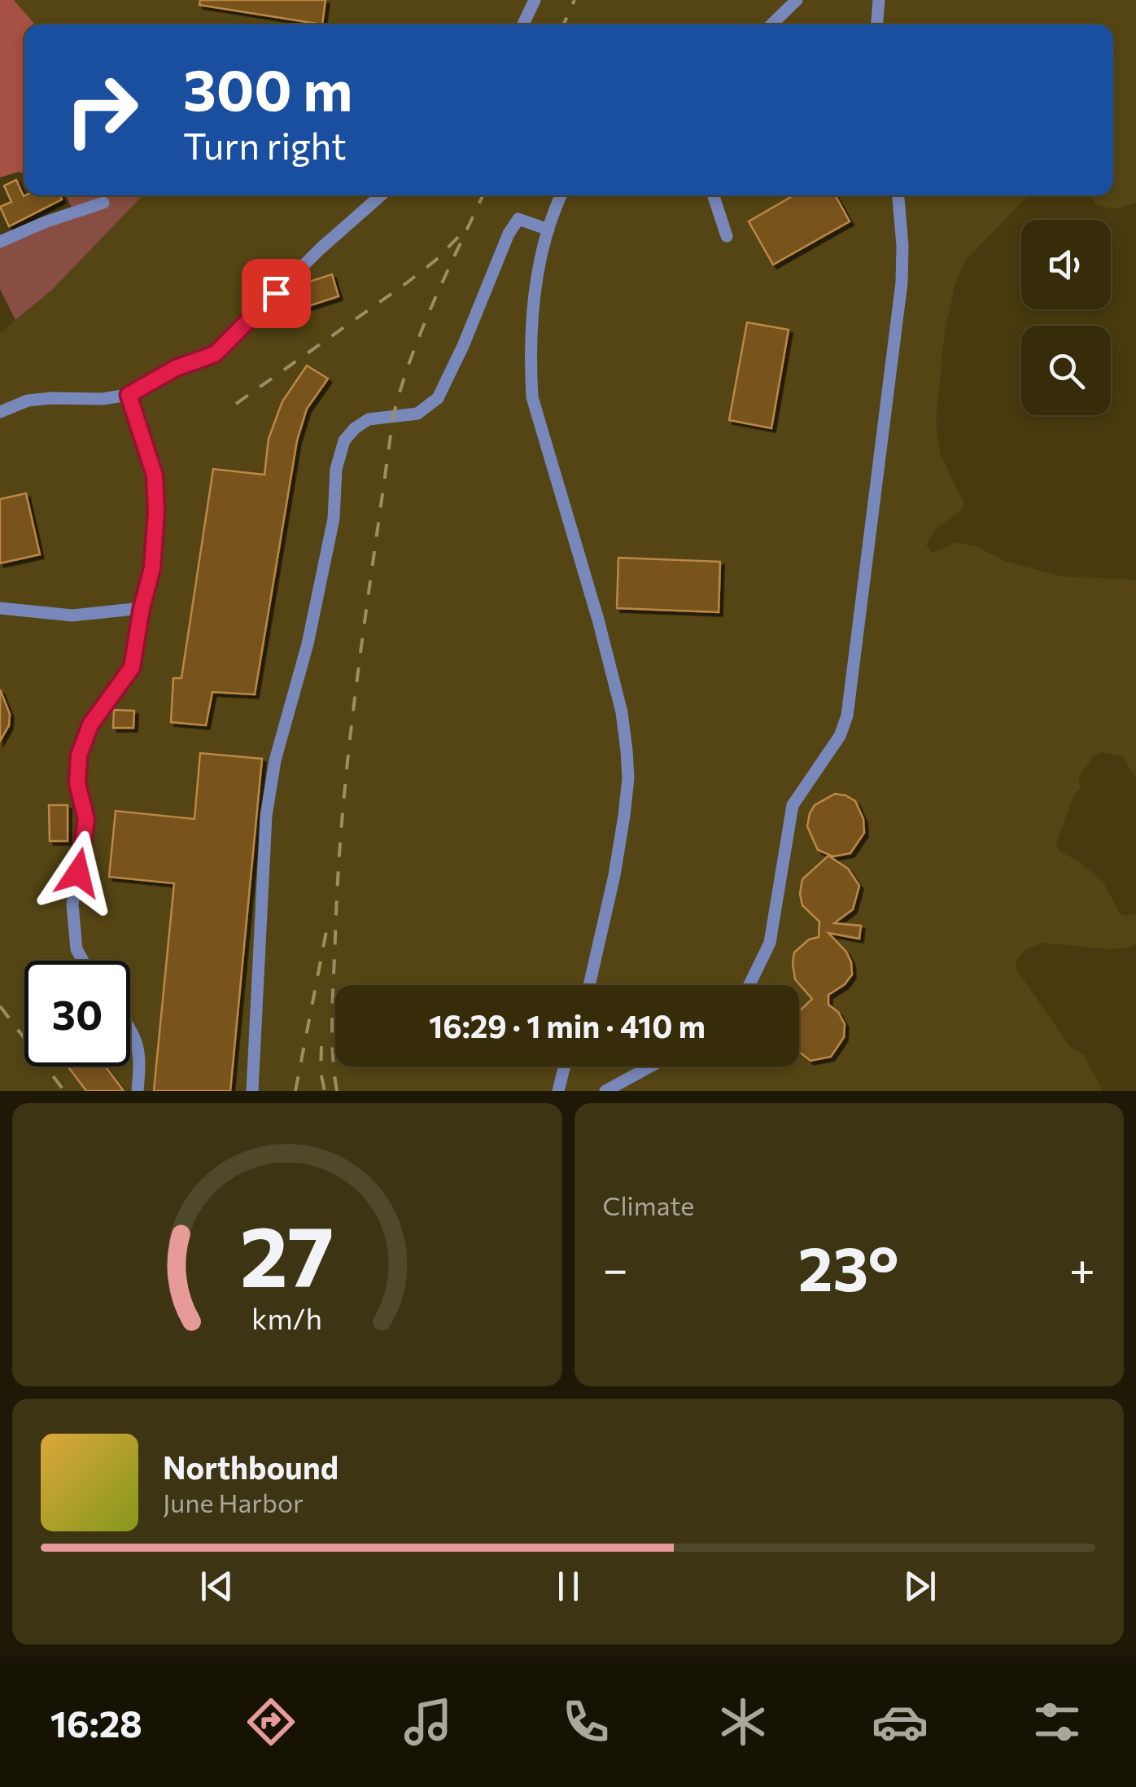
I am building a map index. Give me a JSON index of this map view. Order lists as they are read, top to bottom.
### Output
{
  "page": {
    "turn": ["300 m", "Turn right"],
    "limit": "30",
    "trip": "16:29 · 1 min · 410 m",
    "tile": "Climate",
    "heat": ["−", "23°", "+"],
    "song": ["Northbound", "June Harbor"],
    "tabs": "16:28",
    "gauge": ["27", "km/h"]
  }
}
